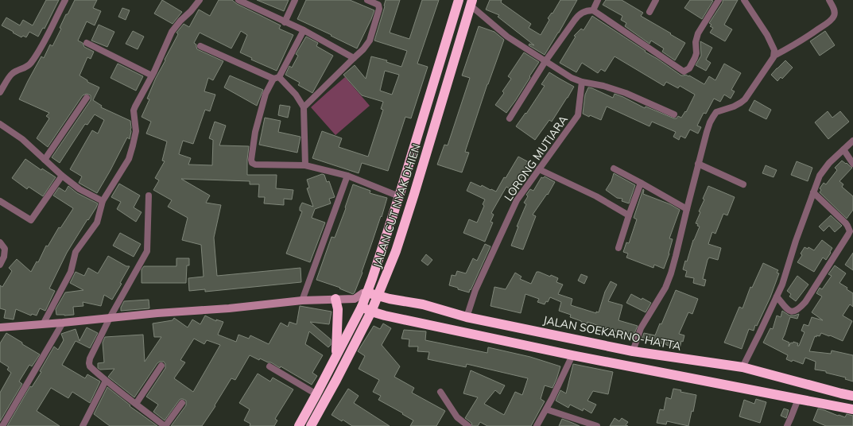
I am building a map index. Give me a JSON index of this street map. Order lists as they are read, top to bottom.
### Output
{
  "streets": {
    "highway": ["JALAN CUT NYAK DHIEN", "JALAN SOEKARNO-HATTA"],
    "street": ["LORONG MUTIARA"]
  },
  "crossings": [
    ["LORONG MUTIARA", "JALAN SOEKARNO-HATTA"],
    ["JALAN CUT NYAK DHIEN", "JALAN SOEKARNO-HATTA"]
  ]
}
